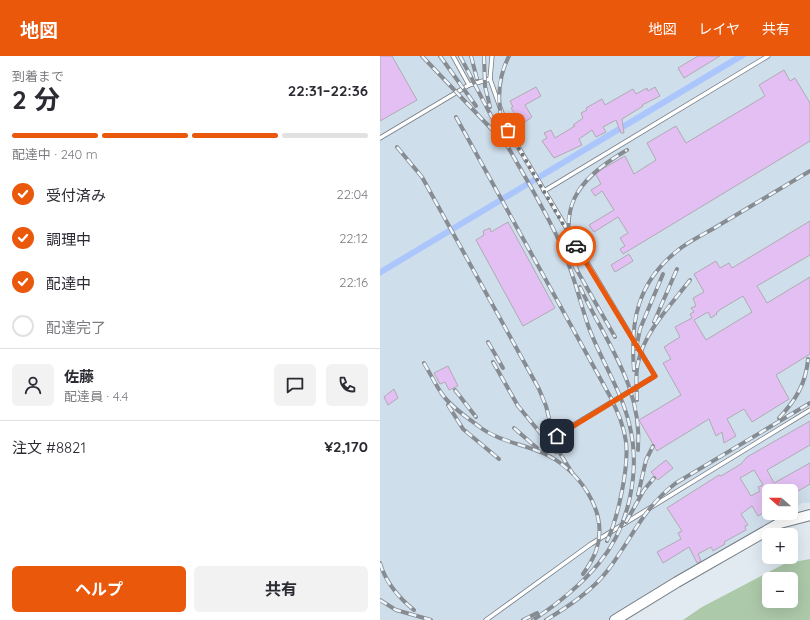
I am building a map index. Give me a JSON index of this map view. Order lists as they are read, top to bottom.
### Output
{
  "north": "left",
  "page": {
    "header": "地図",
    "nav": ["地図", "レイヤ", "共有"],
    "heading": ["2 分", "到着まで", "22:31–22:36"],
    "panel": [
      "佐藤",
      "配達員 · 4.4",
      "注文 #8821",
      "¥2,170"
    ],
    "bar": "配達中 · 240 m",
    "list": [
      ["受付済み", "22:04"],
      ["調理中", "22:12"],
      ["配達中", "22:16"],
      "配達完了"
    ],
    "map_buttons": ["+", "−"],
    "buttons": ["ヘルプ", "共有"]
  }
}
